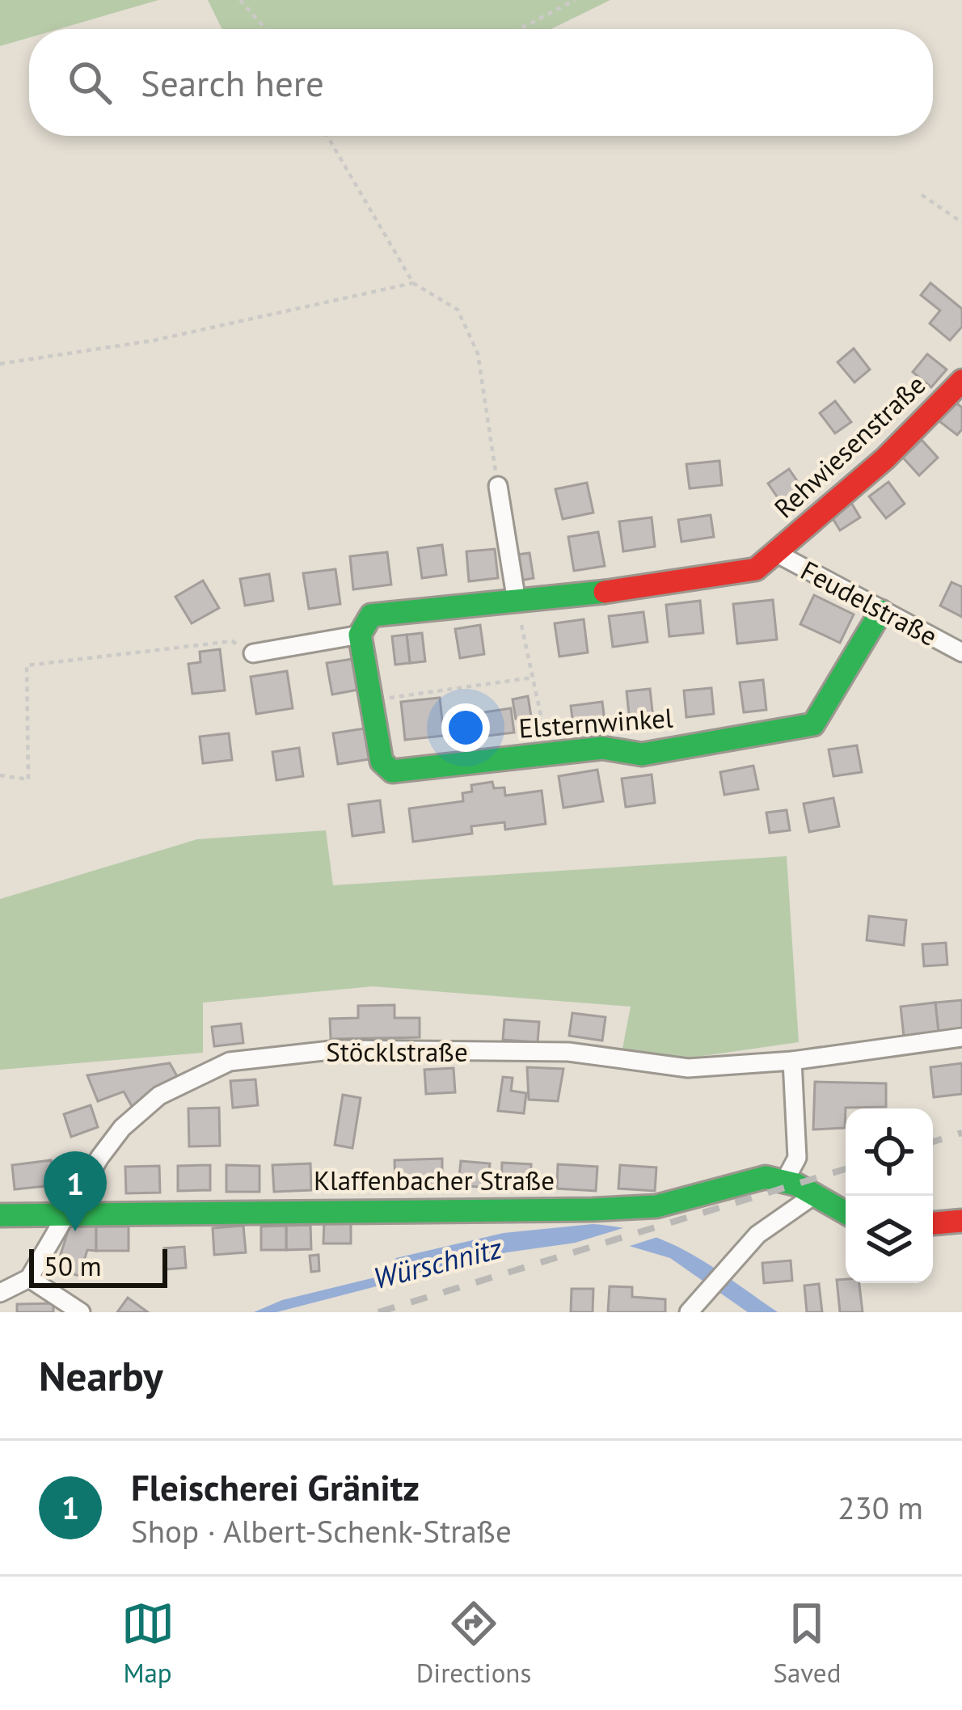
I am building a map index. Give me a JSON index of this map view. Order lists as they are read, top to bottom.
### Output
{
  "streets": {
    "street": [
      "Rehwiesenstraße",
      "Feudelstraße",
      "Elsternwinkel",
      "Stöcklstraße",
      "Klaffenbacher Straße"
    ]
  },
  "crossings": [
    ["Rehwiesenstraße", "Feudelstraße"],
    ["Feudelstraße", "Elsternwinkel"],
    ["Stöcklstraße", "Klaffenbacher Straße"]
  ],
  "water": ["Würschnitz"],
  "scale_bar": "50 m",
  "page": {
    "search": "Search here",
    "pins": "1",
    "scale": "50 m",
    "heading": "Nearby",
    "list": [
      {
        "mark": "1",
        "name": "Fleischerei Gränitz",
        "note": "Shop · Albert-Schenk-Straße",
        "value": "230 m"
      }
    ],
    "nav": ["Map", "Directions", "Saved"]
  }
}
